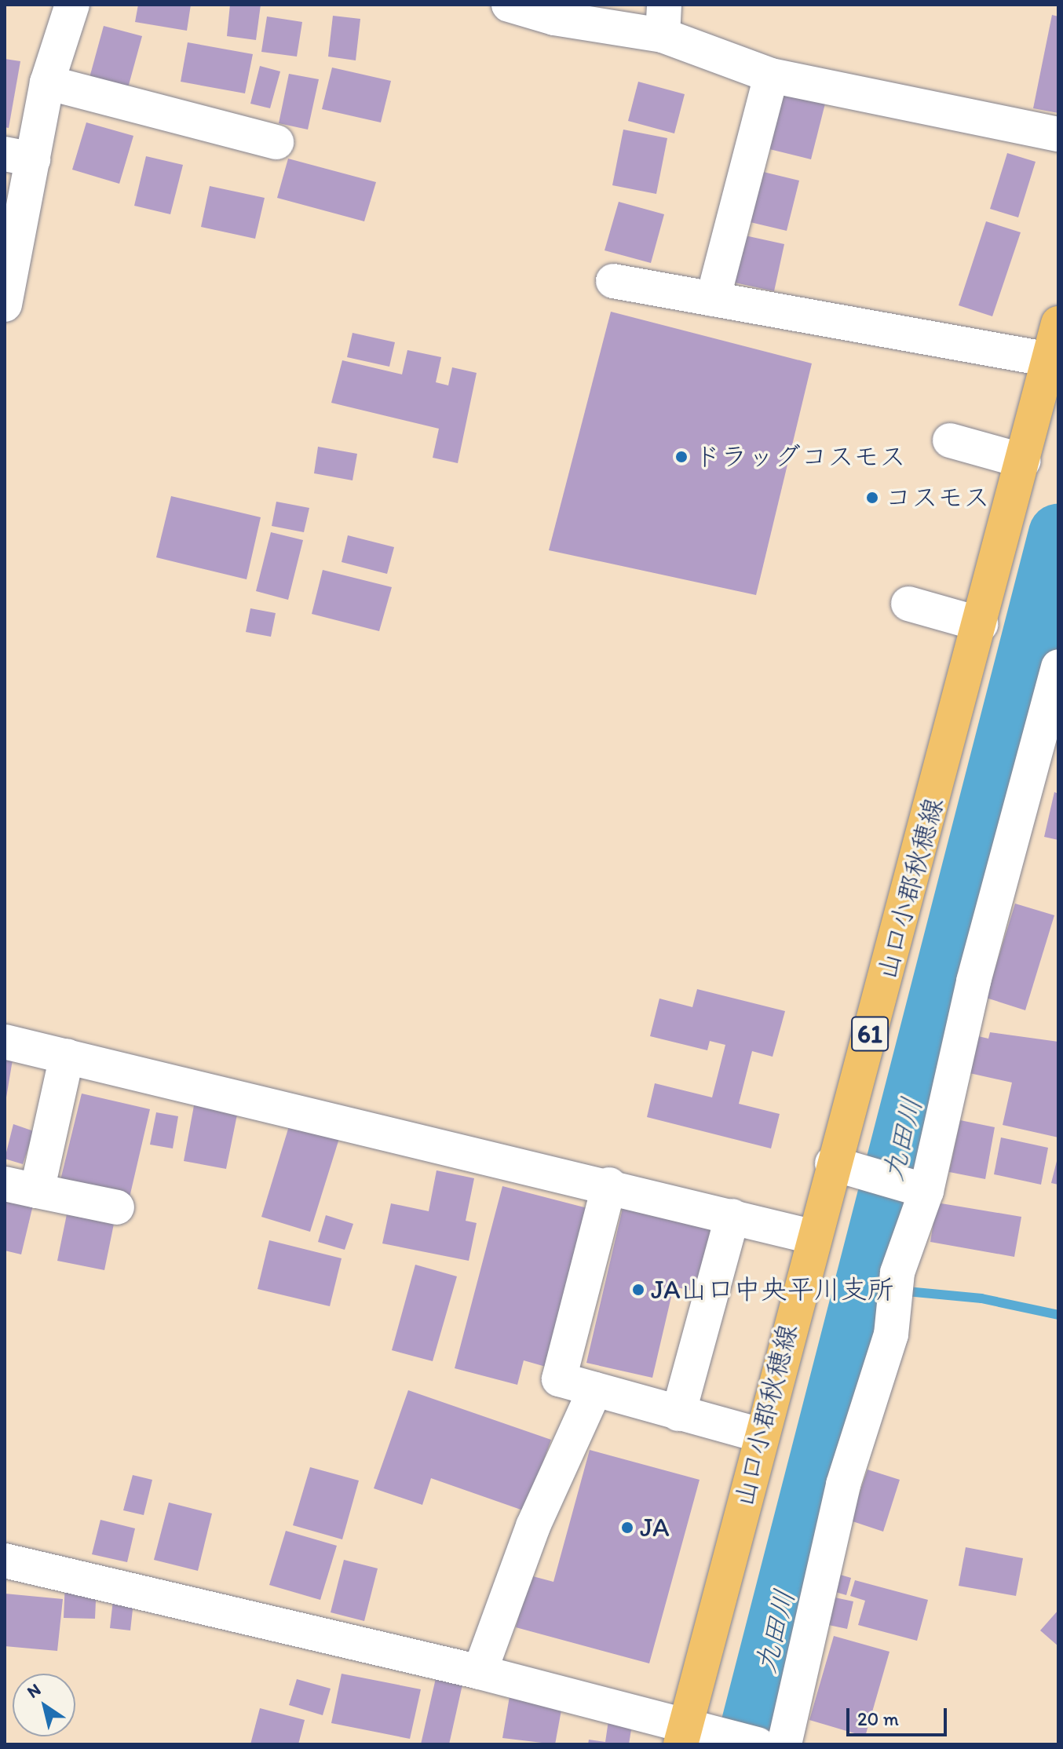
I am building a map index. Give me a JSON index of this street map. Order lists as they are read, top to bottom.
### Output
{
  "streets": {
    "main road": ["山口小郡秋穂線", "61"]
  },
  "water": ["九田川"],
  "places": [
    "ドラッグコスモス",
    "コスモス",
    "JA山口中央平川支所",
    "JA"
  ],
  "scale_bar": "20 m",
  "north": "top left"
}
